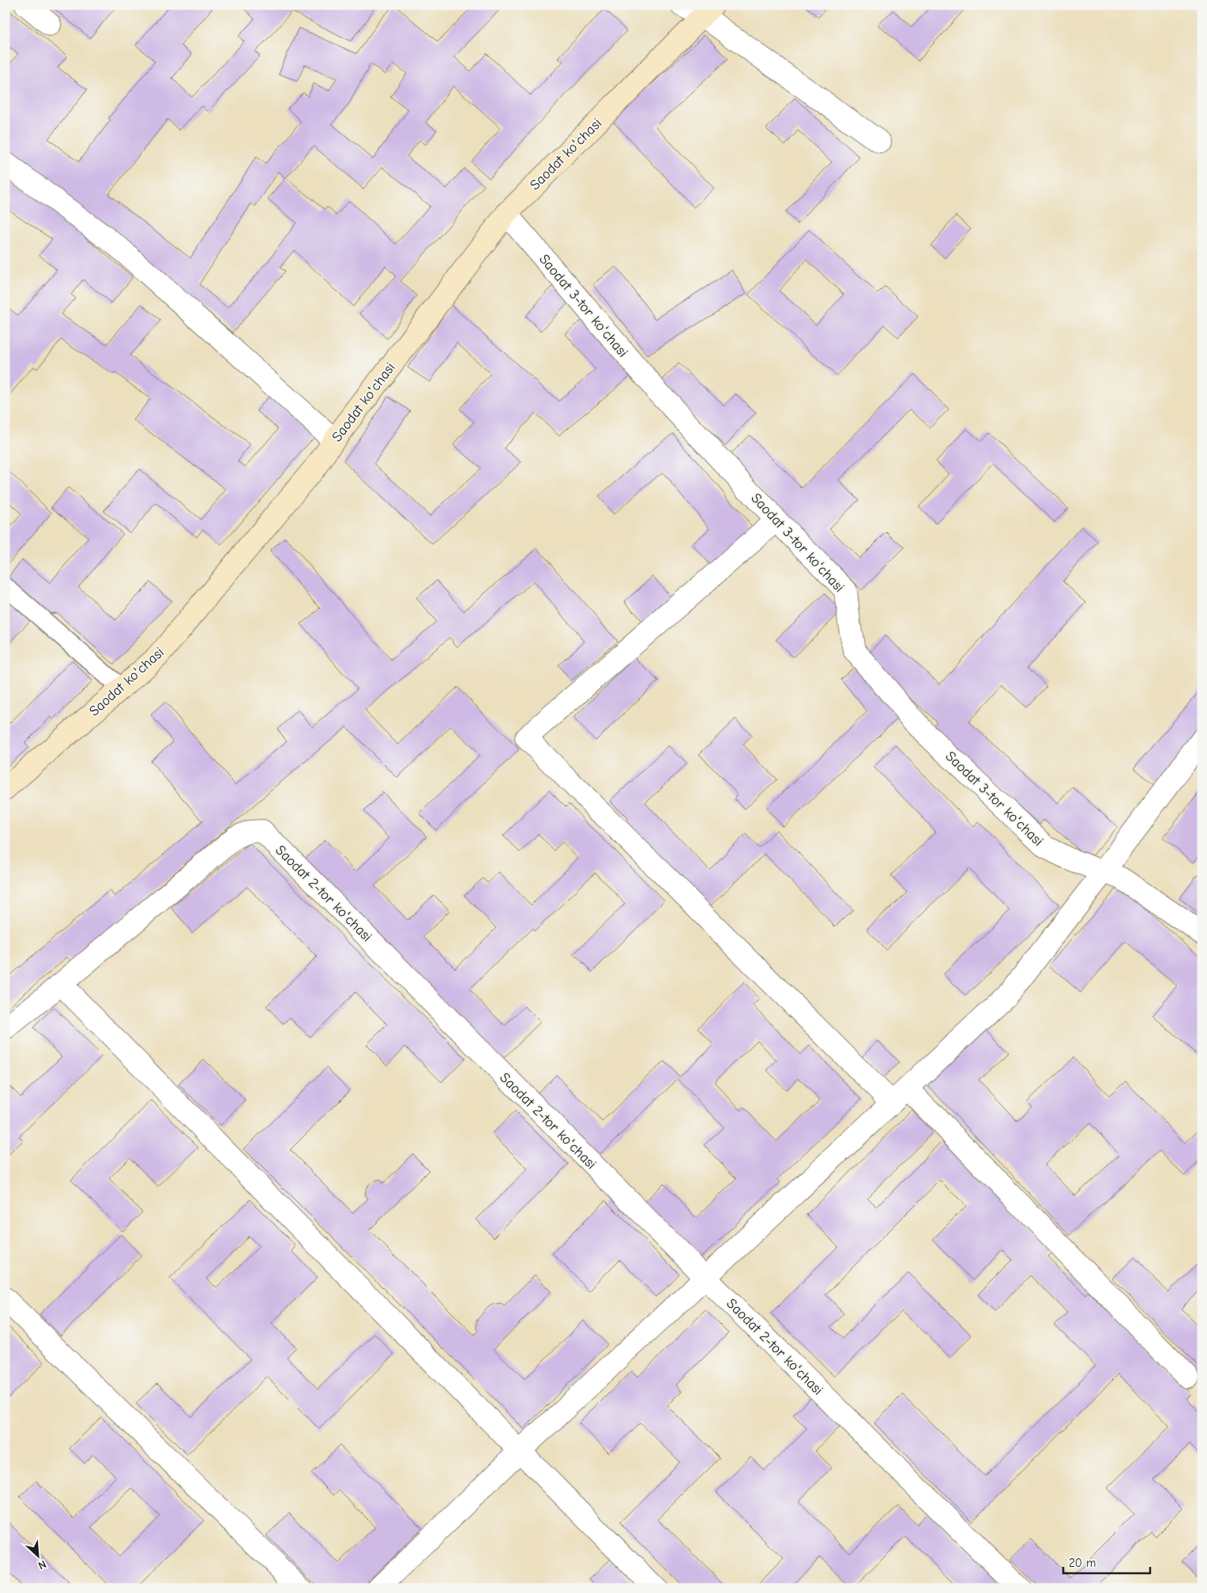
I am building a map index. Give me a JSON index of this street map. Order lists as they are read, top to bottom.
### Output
{
  "streets": {
    "street": ["Saodat koʻchasi", "Saodat 3-tor koʻchasi", "Saodat 2-tor koʻchasi"]
  },
  "crossings": [
    ["Saodat koʻchasi", "Saodat 3-tor koʻchasi"]
  ],
  "scale_bar": "20 m",
  "north": "bottom right"
}
